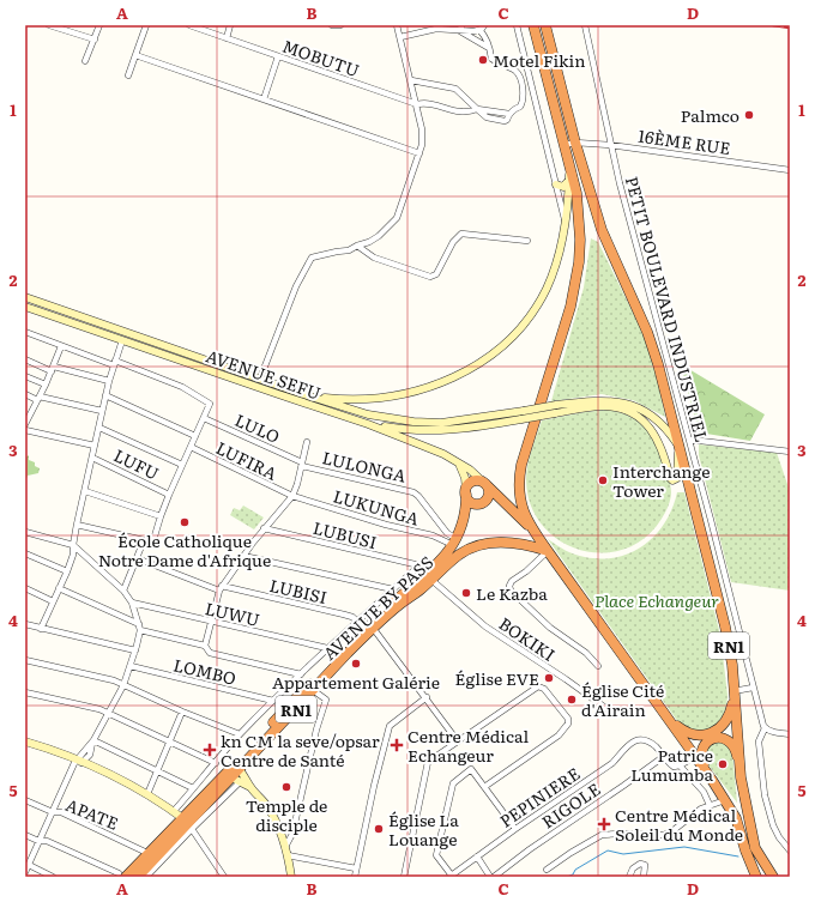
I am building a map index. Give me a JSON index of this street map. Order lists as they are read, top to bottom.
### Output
{
  "streets": {
    "highway": ["AVENUE BY PASS", "RN1"],
    "main road": ["AVENUE SEFU"],
    "street": [
      "MOBUTU",
      "16ÈME RUE",
      "PETIT BOULEVARD INDUSTRIEL",
      "LULO",
      "LUFIRA",
      "LUFU",
      "LULONGA",
      "LUKUNGA",
      "LUBUSI",
      "LUBISI",
      "LUWU",
      "BOKIKI",
      "LOMBO",
      "PEPINIERE",
      "RIGOLE",
      "APATE"
    ]
  },
  "crossings": [
    ["16ÈME RUE", "PETIT BOULEVARD INDUSTRIEL"],
    ["AVENUE SEFU", "RN1"],
    ["LULO", "LULONGA"],
    ["LUFIRA", "LUKUNGA"],
    ["LULONGA", "LUKUNGA"],
    ["LULONGA", "AVENUE BY PASS"],
    ["LULONGA", "RN1"],
    ["LUKUNGA", "AVENUE BY PASS"],
    ["LUKUNGA", "RN1"],
    ["LUBUSI", "AVENUE BY PASS"],
    ["LUBUSI", "BOKIKI"],
    ["LUBISI", "AVENUE BY PASS"],
    ["AVENUE BY PASS", "BOKIKI"],
    ["AVENUE BY PASS", "RN1"],
    ["AVENUE BY PASS", "APATE"],
    ["PEPINIERE", "RIGOLE"]
  ],
  "parks": ["Place Echangeur"],
  "places": {
    "other": [
      "Motel Fikin",
      "Palmco",
      "Interchange Tower",
      "École Catholique Notre Dame d'Afrique",
      "Le Kazba",
      "Appartement Galérie",
      "Église EVE",
      "Église Cité d'Airain",
      "Patrice Lumumba",
      "Temple de disciple",
      "Église La Louange"
    ],
    "health": ["Centre Médical Echangeur", "kn CM la seve/opsar Centre de Santé", "Centre Médical Soleil du Monde"]
  },
  "grid": {
    "columns": [
      "A",
      "B",
      "C",
      "D"
    ],
    "rows": [
      "1",
      "2",
      "3",
      "4",
      "5"
    ]
  }
}
